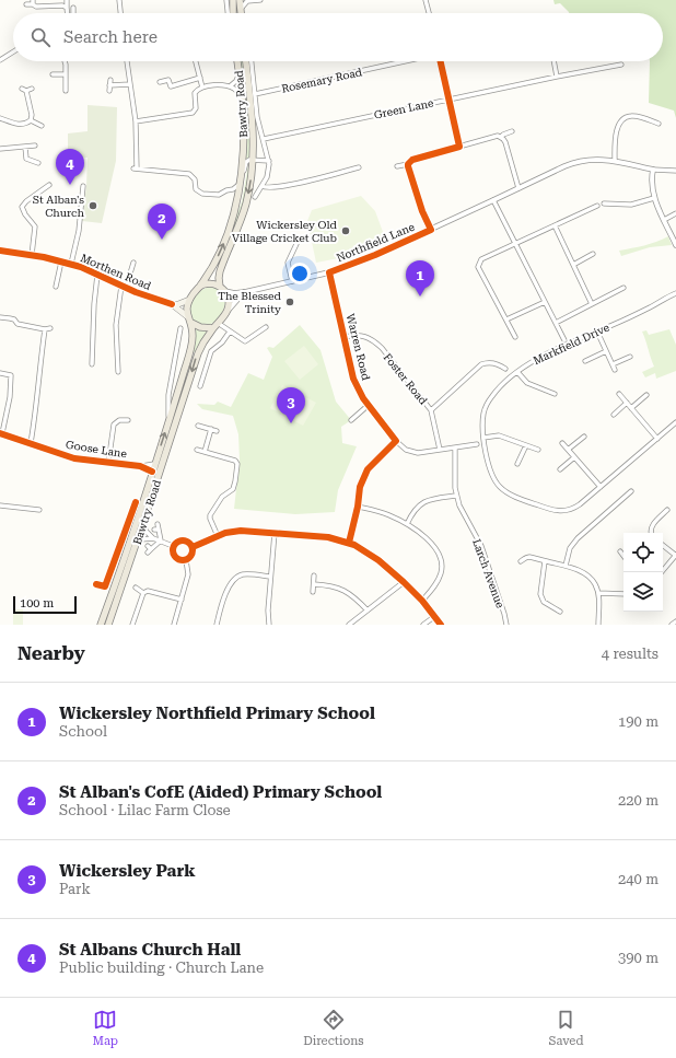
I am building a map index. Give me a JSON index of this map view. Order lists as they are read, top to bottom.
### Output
{
  "streets": {
    "main road": ["Bawtry Road", "Morthen Road"],
    "street": [
      "Rosemary Road",
      "Green Lane",
      "Northfield Lane",
      "Markfield Drive",
      "Warren Road",
      "Foster Road",
      "Goose Lane",
      "Larch Avenue"
    ]
  },
  "crossings": [
    ["Rosemary Road", "Bawtry Road"],
    ["Bawtry Road", "Green Lane"],
    ["Bawtry Road", "Northfield Lane"],
    ["Bawtry Road", "Morthen Road"],
    ["Bawtry Road", "Goose Lane"],
    ["Northfield Lane", "Morthen Road"],
    ["Northfield Lane", "Warren Road"],
    ["Warren Road", "Foster Road"],
    ["Warren Road", "Larch Avenue"]
  ],
  "places": ["St Alban's Church", "Wickersley Old Village Cricket Club", "The Blessed Trinity"],
  "scale_bar": "100 m",
  "page": {
    "search": "Search here",
    "pins": [
      "4",
      "2",
      "1",
      "3"
    ],
    "scale": "100 m",
    "heading": ["Nearby", "4 results"],
    "list": [
      {
        "mark": "1",
        "name": "Wickersley Northfield Primary School",
        "note": "School",
        "value": "190 m"
      },
      {
        "mark": "2",
        "name": "St Alban's CofE (Aided) Primary School",
        "note": "School · Lilac Farm Close",
        "value": "220 m"
      },
      {
        "mark": "3",
        "name": "Wickersley Park",
        "note": "Park",
        "value": "240 m"
      },
      {
        "mark": "4",
        "name": "St Albans Church Hall",
        "note": "Public building · Church Lane",
        "value": "390 m"
      }
    ],
    "nav": ["Map", "Directions", "Saved"]
  }
}
